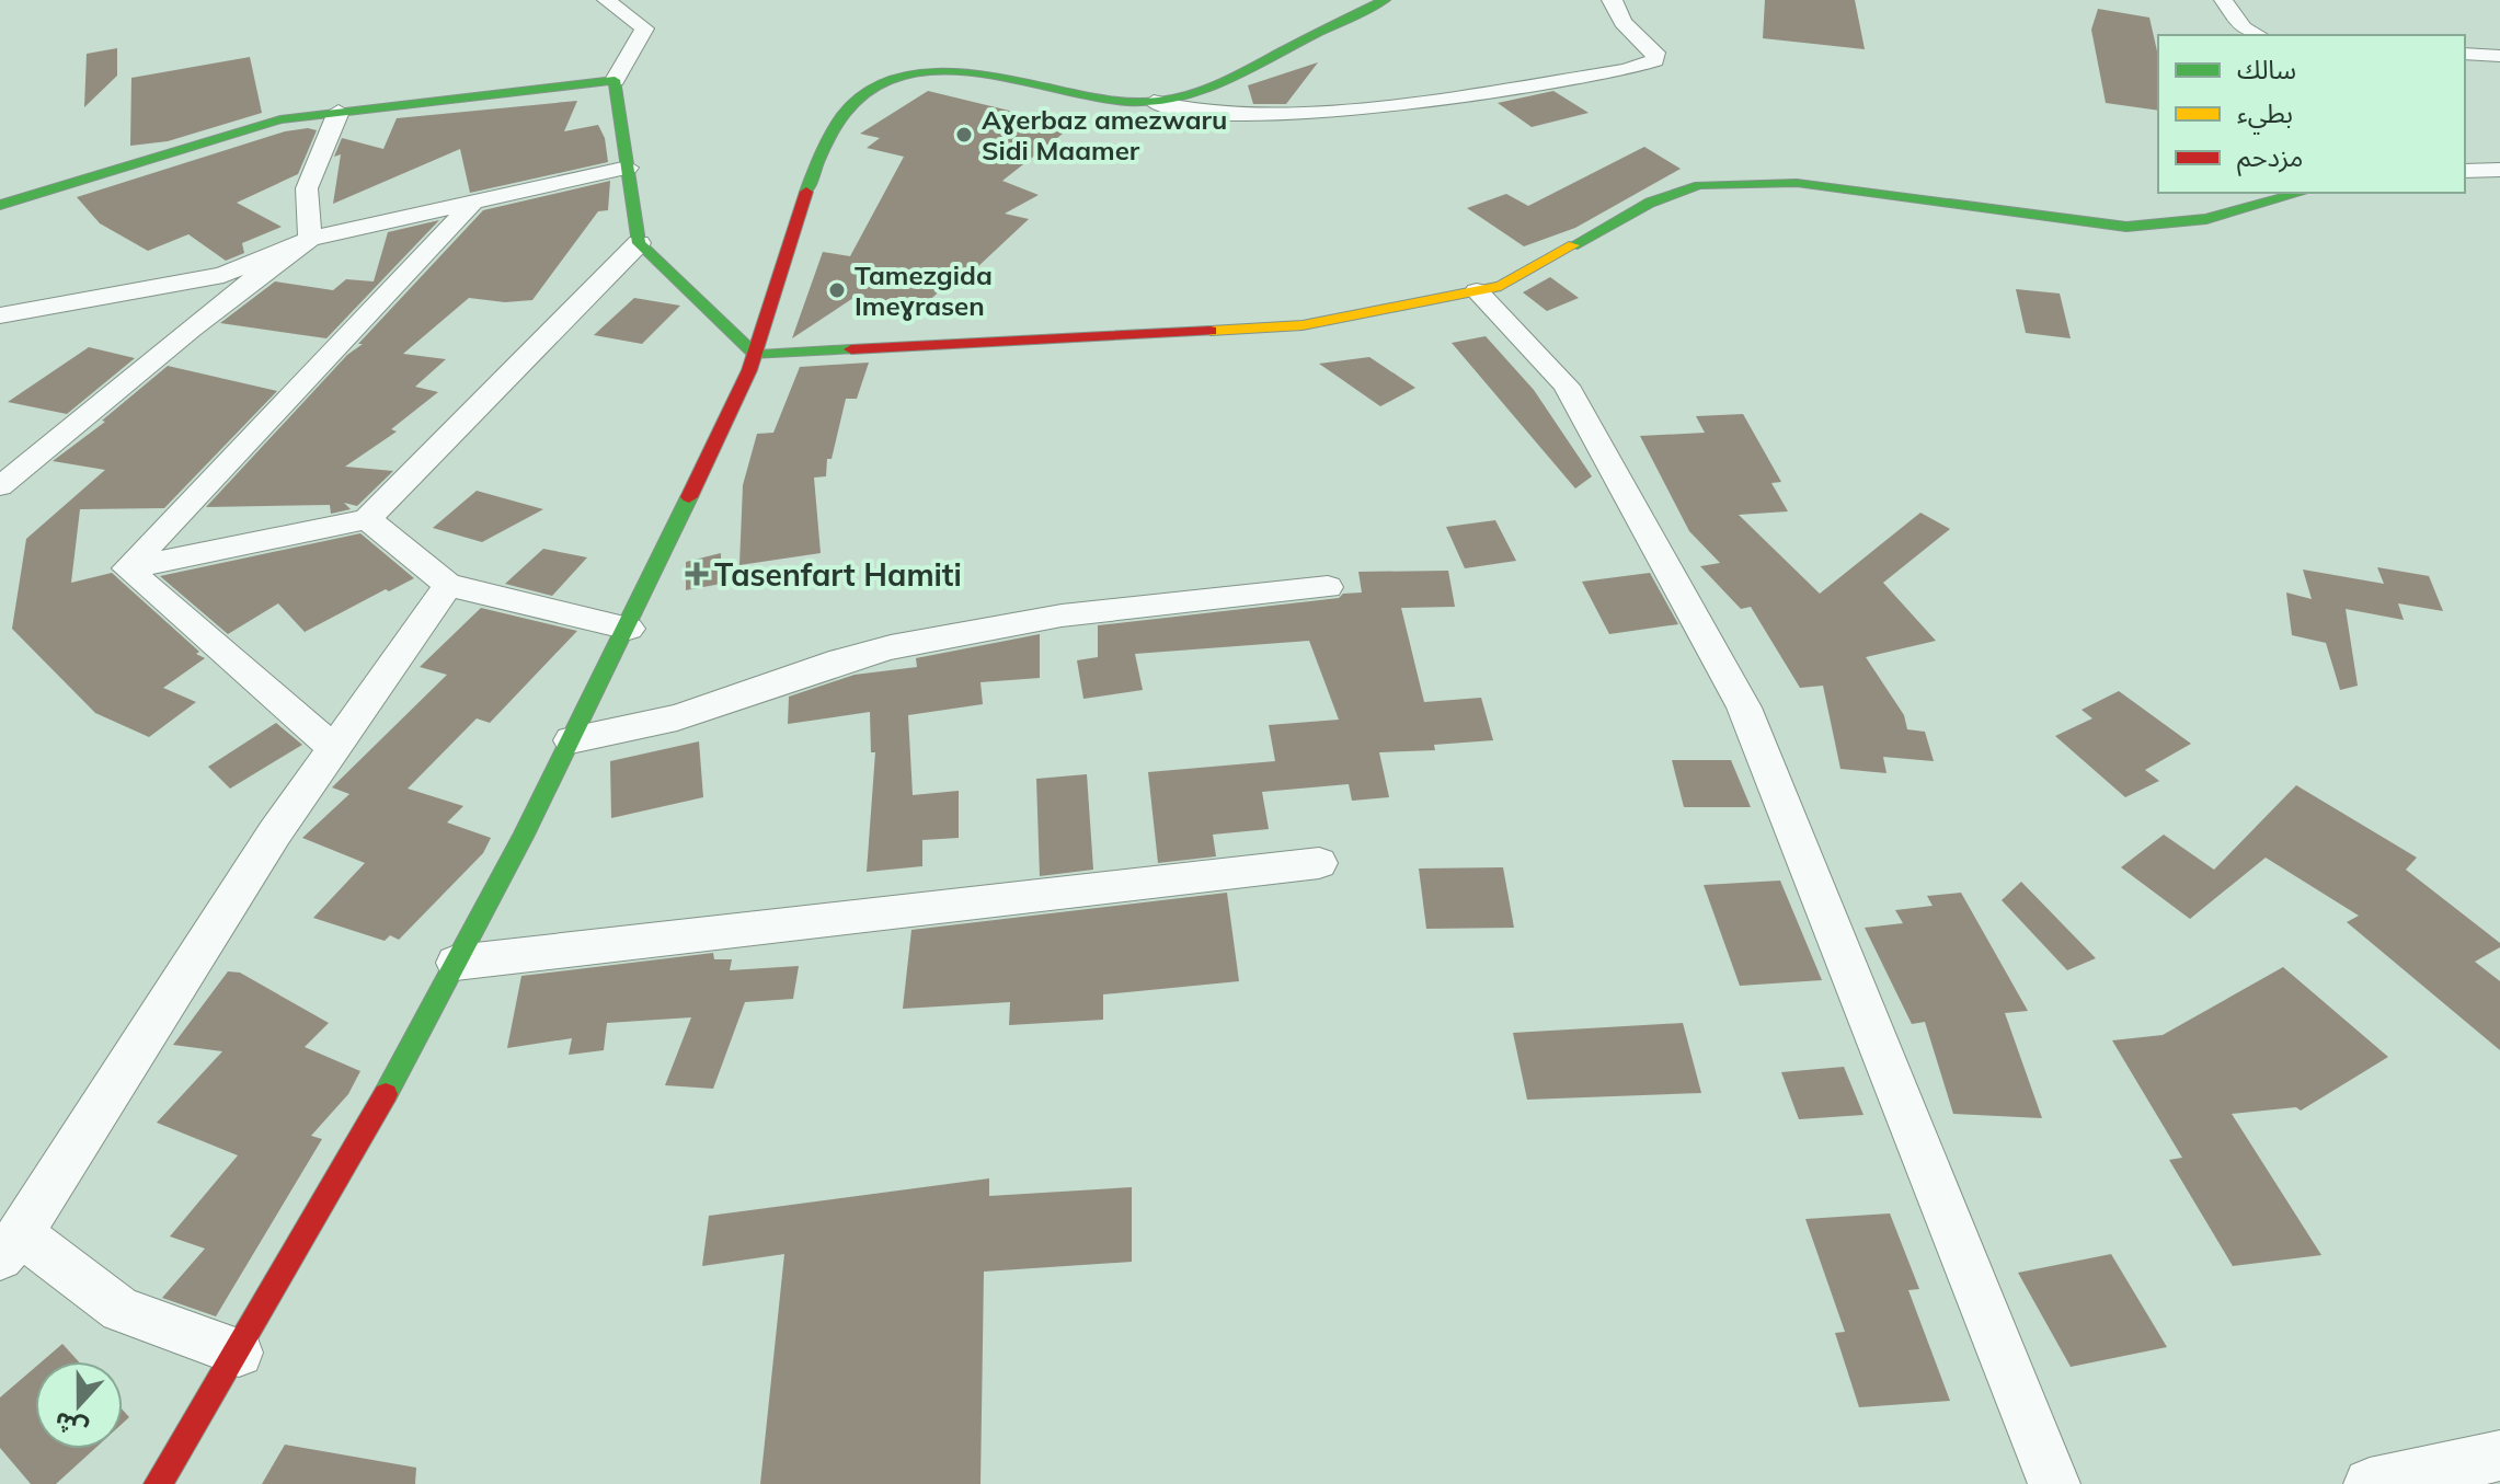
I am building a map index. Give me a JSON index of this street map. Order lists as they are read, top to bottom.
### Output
{
  "places": {
    "other": ["Aɣerbaz amezwaru Sidi Maamer", "Tamezgida Imeɣrasen"],
    "health": ["Tasenfart Hamiti"]
  },
  "legend": ["سالك", "بطيء", "مزدحم"],
  "north": "bottom"
}
